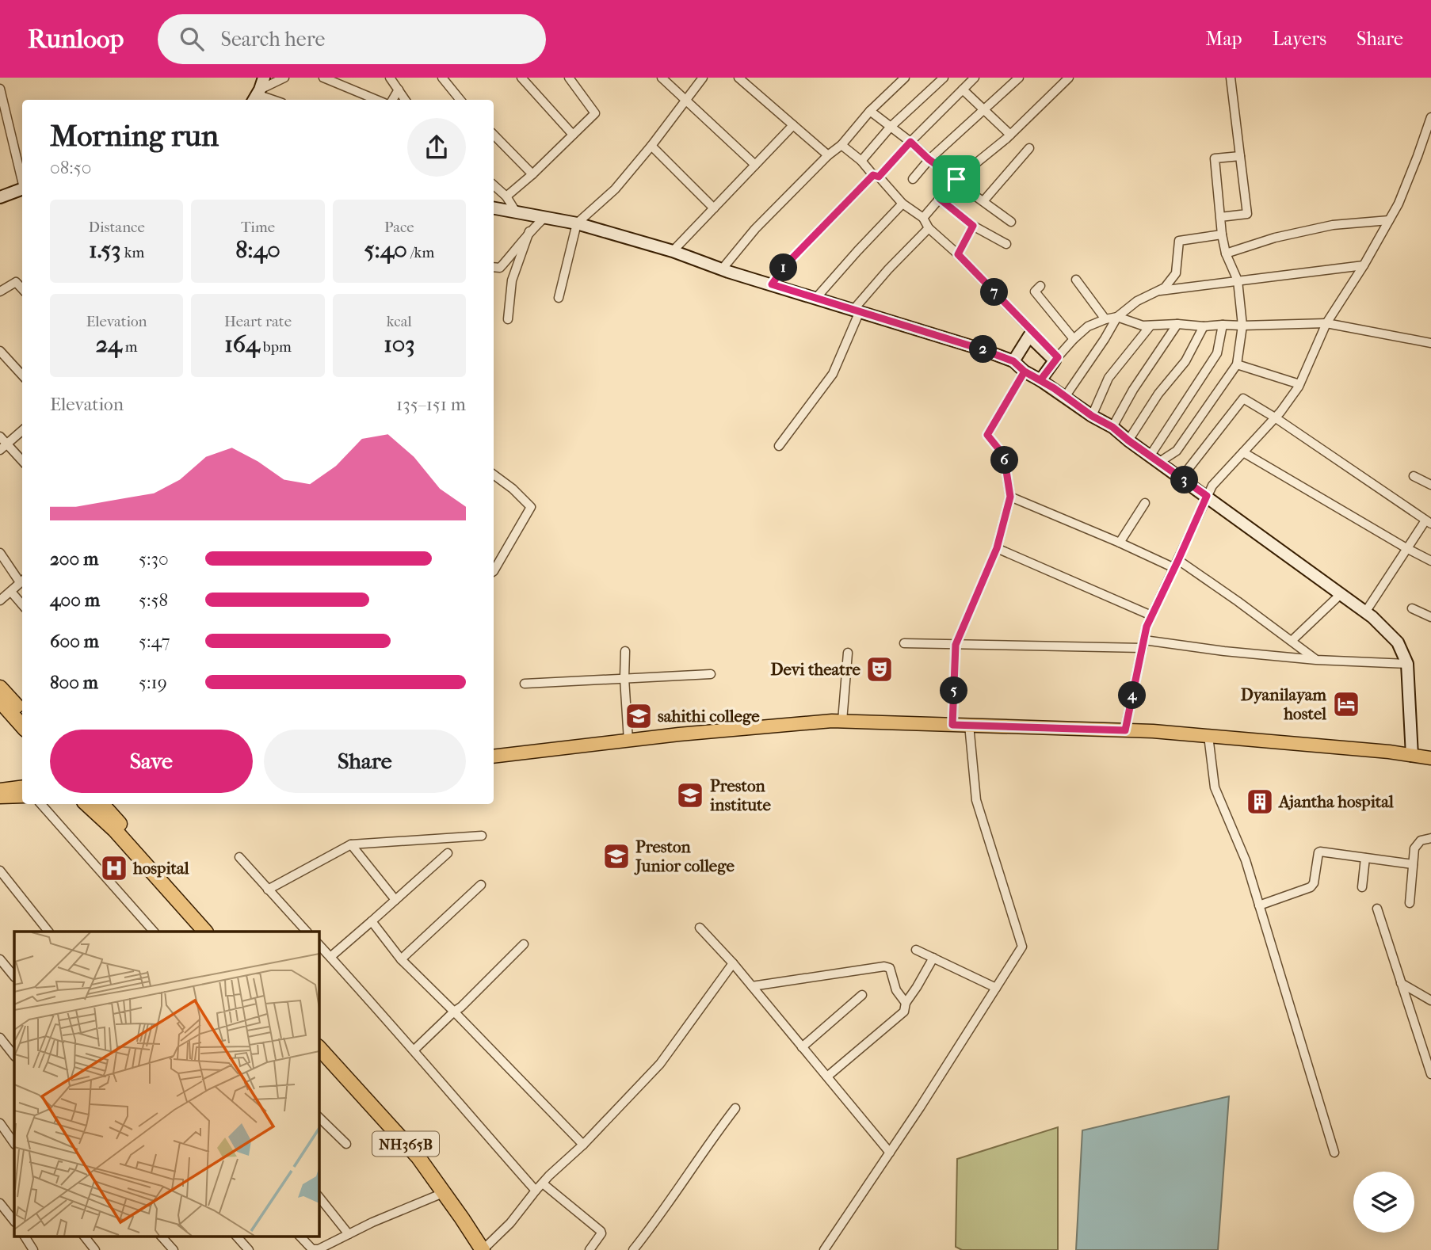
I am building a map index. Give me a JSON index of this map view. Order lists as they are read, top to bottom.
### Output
{
  "streets": {
    "highway": ["NH365B"]
  },
  "places": {
    "theatre": ["Devi theatre"],
    "hotel": ["Dyanilayam hostel"],
    "school or university": ["sahithi college", "Preston institute", "Preston Junior college"],
    "building": ["Ajantha hospital"],
    "hospital": ["hospital"]
  },
  "page": {
    "header": "Runloop",
    "search": "Search here",
    "nav": ["Map", "Layers", "Share"],
    "heading": ["Morning run", "08:50"],
    "stats": [
      ["Distance", "1.53 km"],
      ["Time", "8:40"],
      ["Pace", "5:40 /km"],
      ["Elevation", "24 m"],
      ["Heart rate", "164 bpm"],
      ["kcal", "103"]
    ],
    "pins": [
      "1",
      "7",
      "2",
      "6",
      "3",
      "5",
      "4"
    ],
    "chart": ["Elevation", "135–151 m"],
    "list": [
      {
        "name": "200 m",
        "note": "5:30"
      },
      {
        "name": "400 m",
        "note": "5:58"
      },
      {
        "name": "600 m",
        "note": "5:47"
      },
      {
        "name": "800 m",
        "note": "5:19"
      }
    ],
    "buttons": ["Save", "Share"]
  }
}
